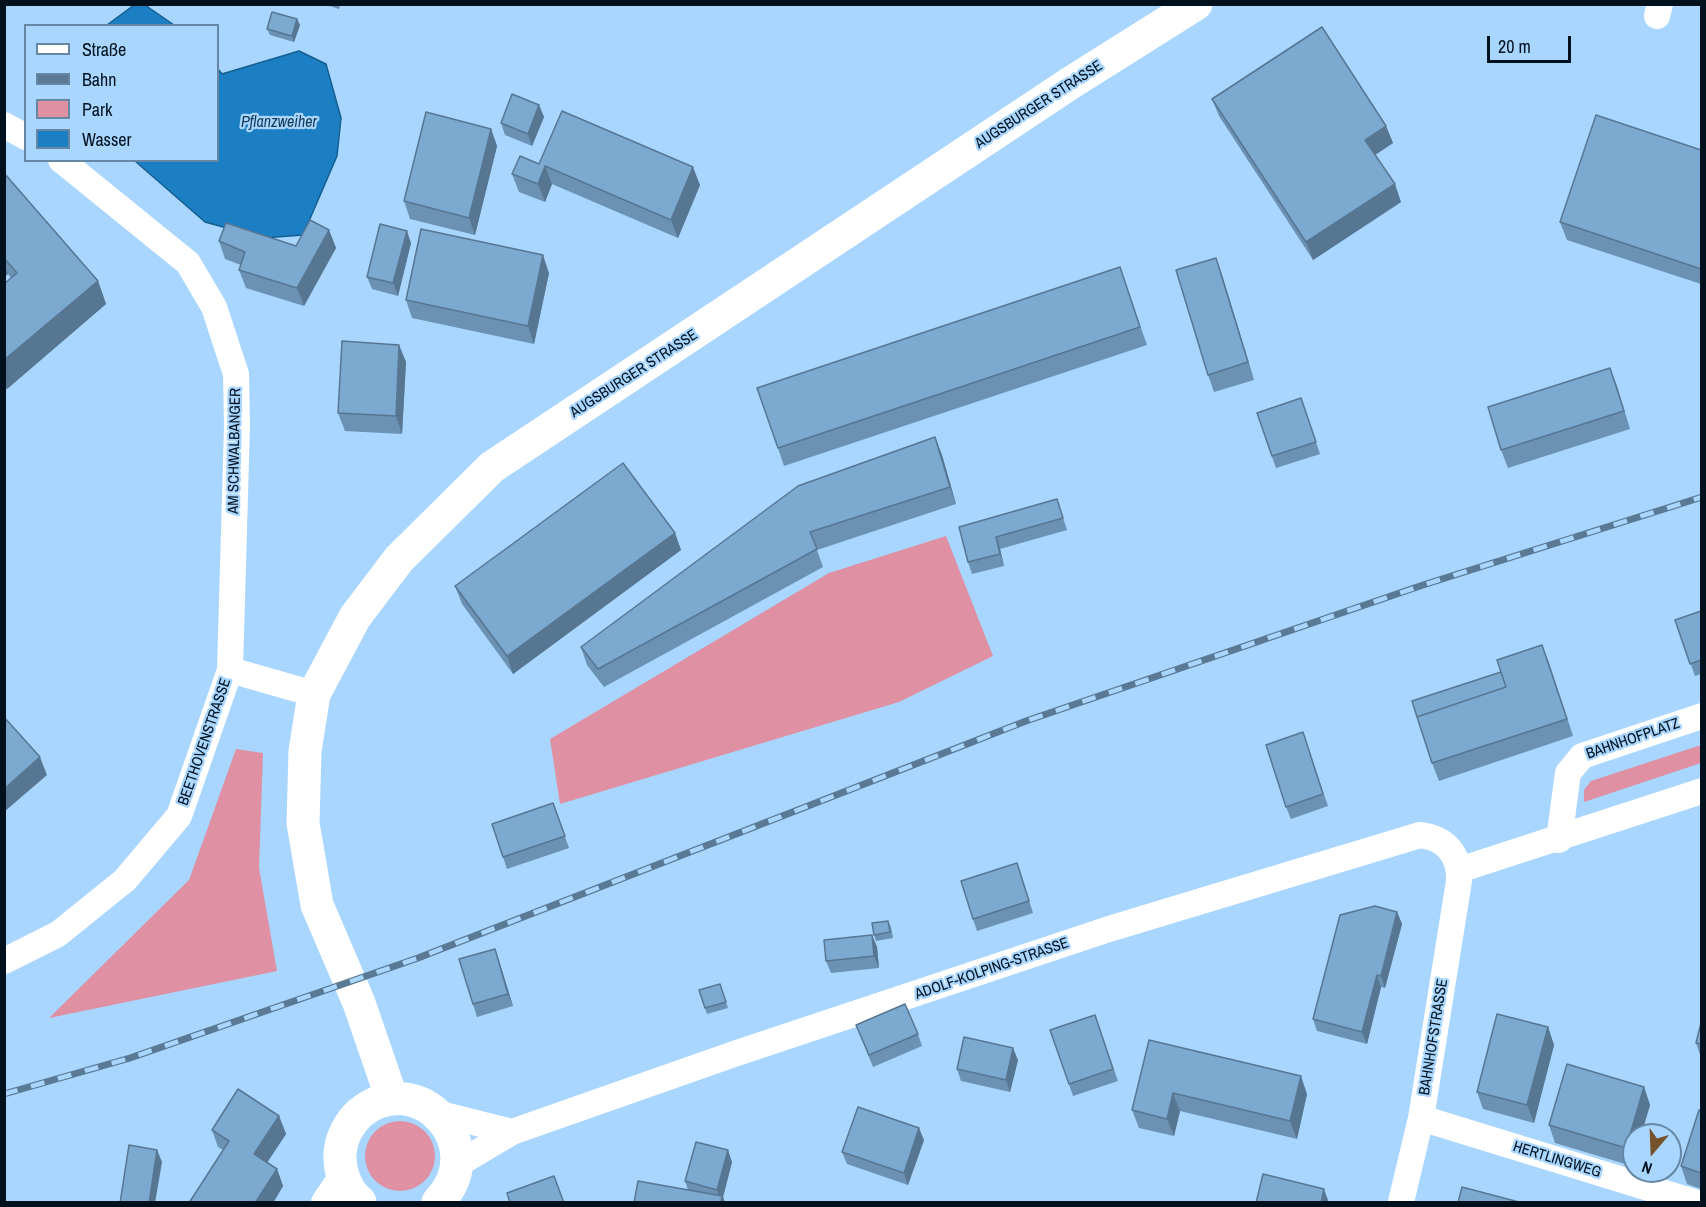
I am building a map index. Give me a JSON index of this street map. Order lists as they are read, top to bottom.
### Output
{
  "streets": {
    "main road": ["AUGSBURGER STRASSE"],
    "street": [
      "AM SCHWALBANGER",
      "BAHNHOFPLATZ",
      "BEETHOVENSTRASSE",
      "ADOLF-KOLPING-STRASSE",
      "BAHNHOFSTRASSE",
      "HERTLINGWEG"
    ]
  },
  "crossings": [
    ["AUGSBURGER STRASSE", "BEETHOVENSTRASSE"],
    ["AM SCHWALBANGER", "BEETHOVENSTRASSE"],
    ["ADOLF-KOLPING-STRASSE", "BAHNHOFSTRASSE"],
    ["BAHNHOFSTRASSE", "HERTLINGWEG"]
  ],
  "water": ["Pflanzweiher"],
  "legend": [
    "Straße",
    "Bahn",
    "Park",
    "Wasser"
  ],
  "scale_bar": "20 m",
  "north": "bottom"
}
